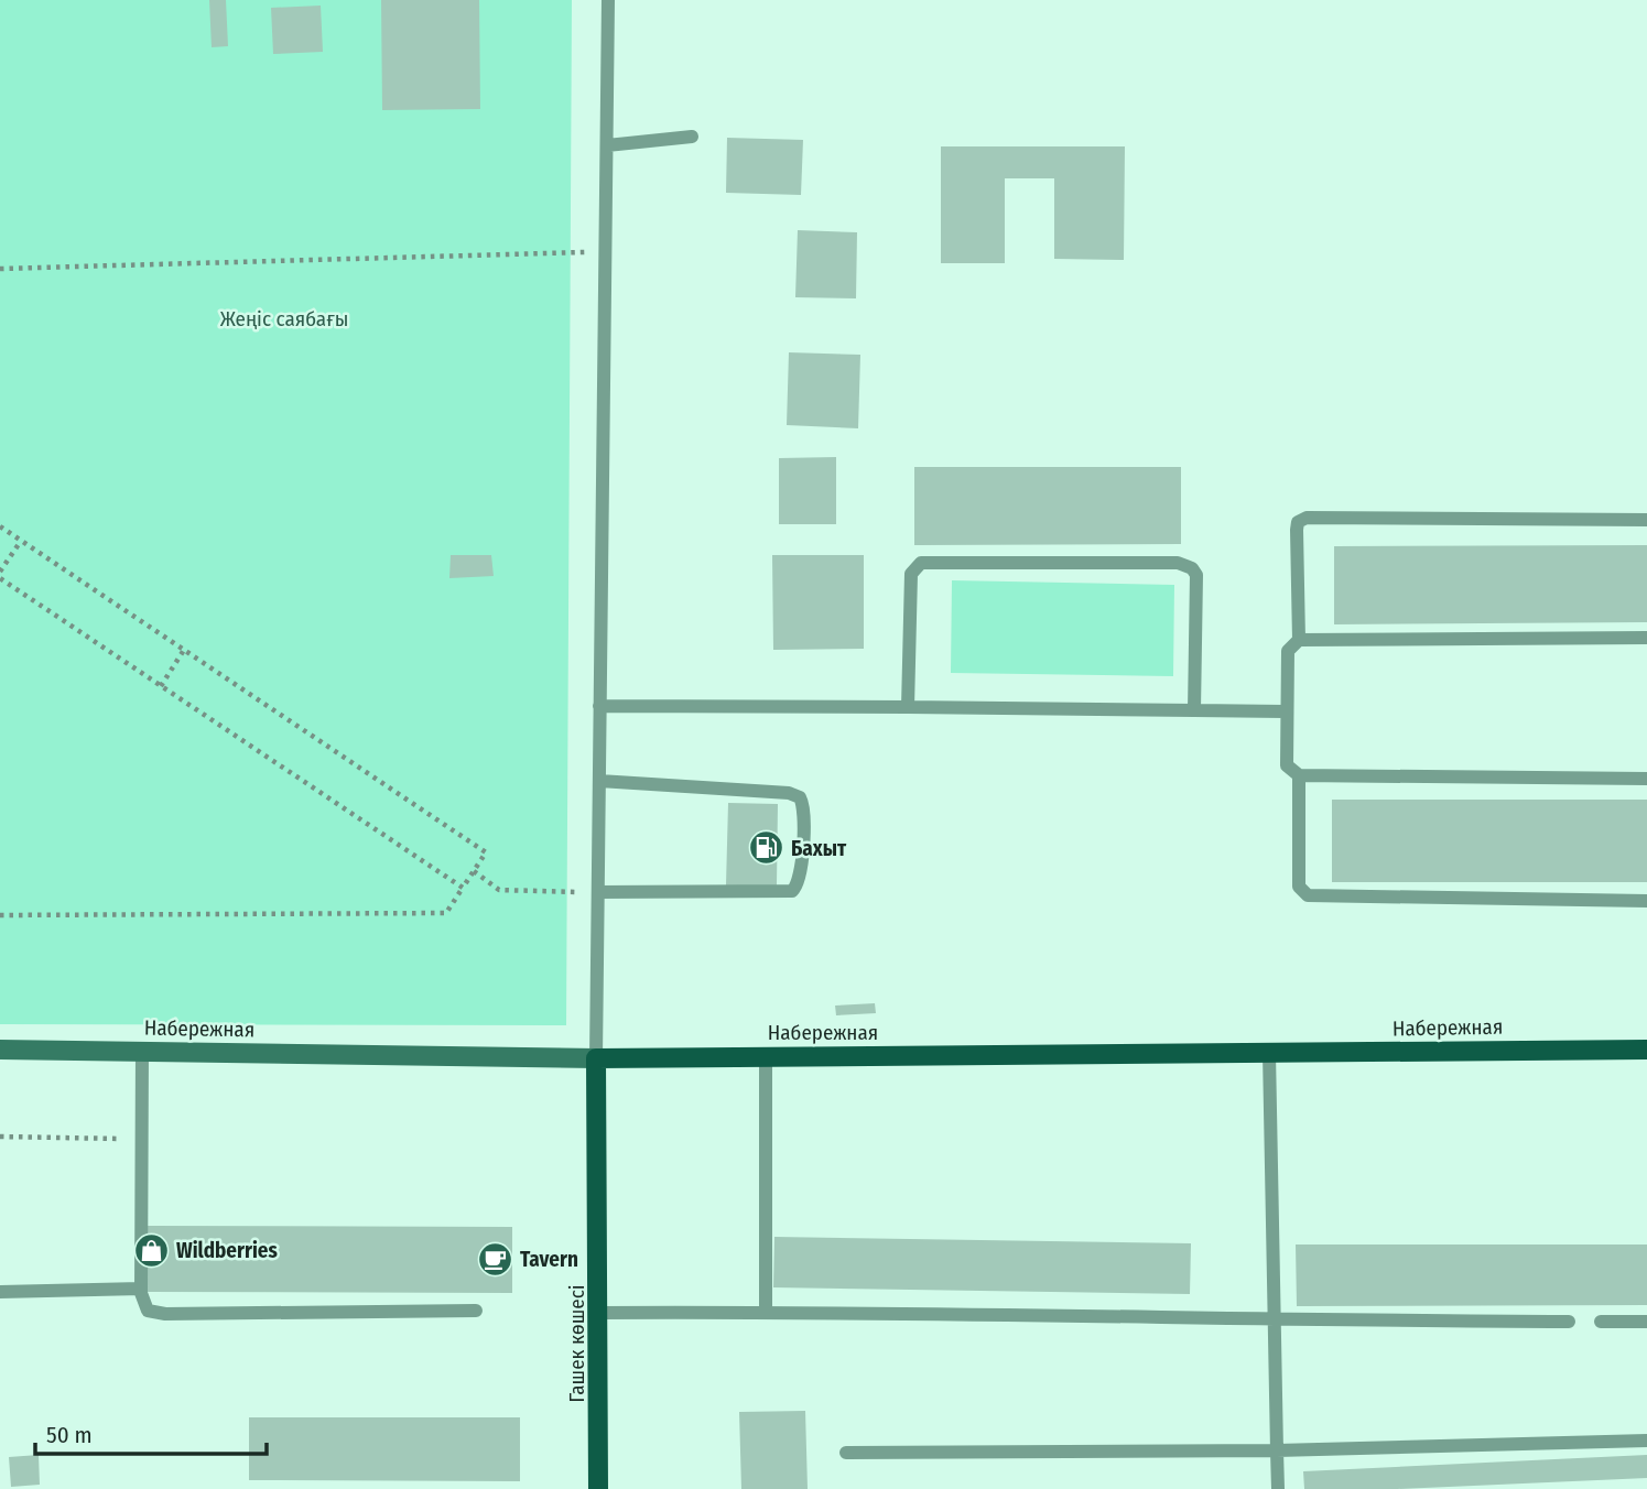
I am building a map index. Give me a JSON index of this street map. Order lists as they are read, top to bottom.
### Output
{
  "streets": {
    "main road": ["Набережная", "Гашек көшесі"]
  },
  "crossings": [
    ["Набережная", "Гашек көшесі"]
  ],
  "parks": ["Жеңіс саябағы"],
  "places": {
    "fuel station": ["Бахыт"],
    "shop": ["Wildberries"],
    "cafe": ["Tavern"]
  },
  "scale_bar": "50 m"
}
